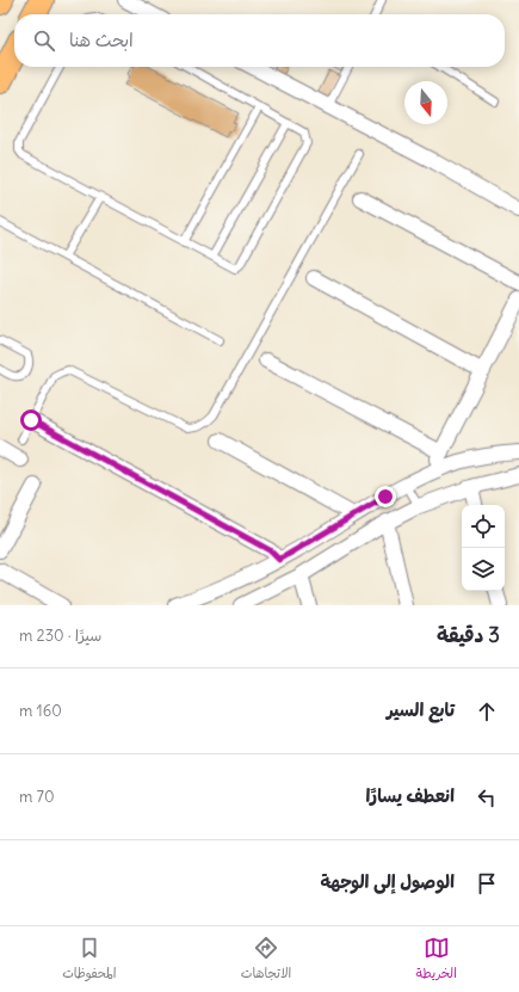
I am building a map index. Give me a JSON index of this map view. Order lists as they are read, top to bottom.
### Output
{
  "north": "bottom",
  "page": {
    "search": "ابحث هنا",
    "heading": ["3 دقيقة", "سيرًا · 230 m"],
    "list": [
      ["تابع السير", "160 m"],
      ["انعطف يسارًا", "70 m"],
      "الوصول إلى الوجهة"
    ],
    "nav": ["الخريطة", "الاتجاهات", "المحفوظات"]
  }
}
